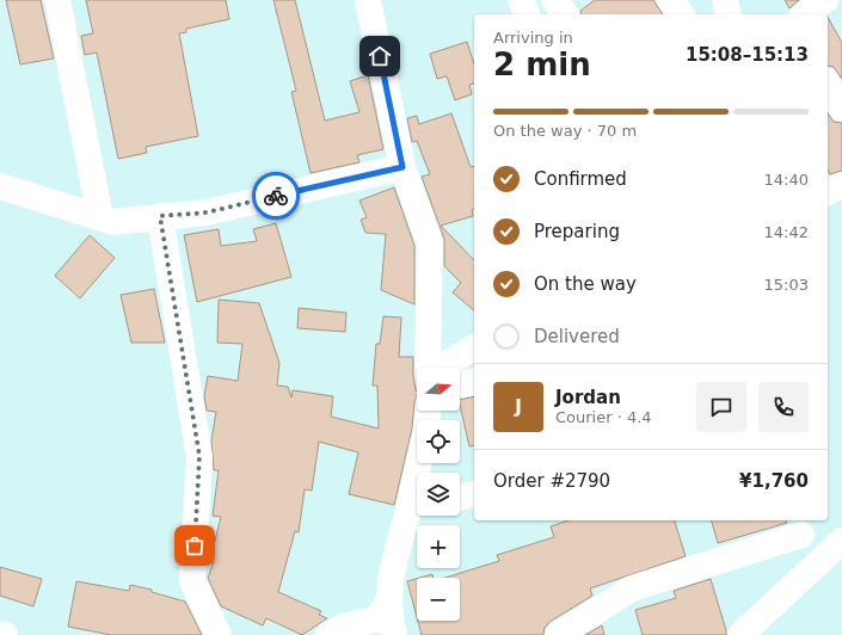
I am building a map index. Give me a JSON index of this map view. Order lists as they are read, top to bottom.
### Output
{
  "north": "right",
  "page": {
    "heading": ["2 min", "Arriving in", "15:08–15:13"],
    "panel": [
      "Jordan",
      "Courier · 4.4",
      "Order #2790",
      "¥1,760"
    ],
    "bar": "On the way · 70 m",
    "list": [
      ["Confirmed", "14:40"],
      ["Preparing", "14:42"],
      ["On the way", "15:03"],
      "Delivered"
    ],
    "map_buttons": ["+", "−"],
    "round": "J"
  }
}
